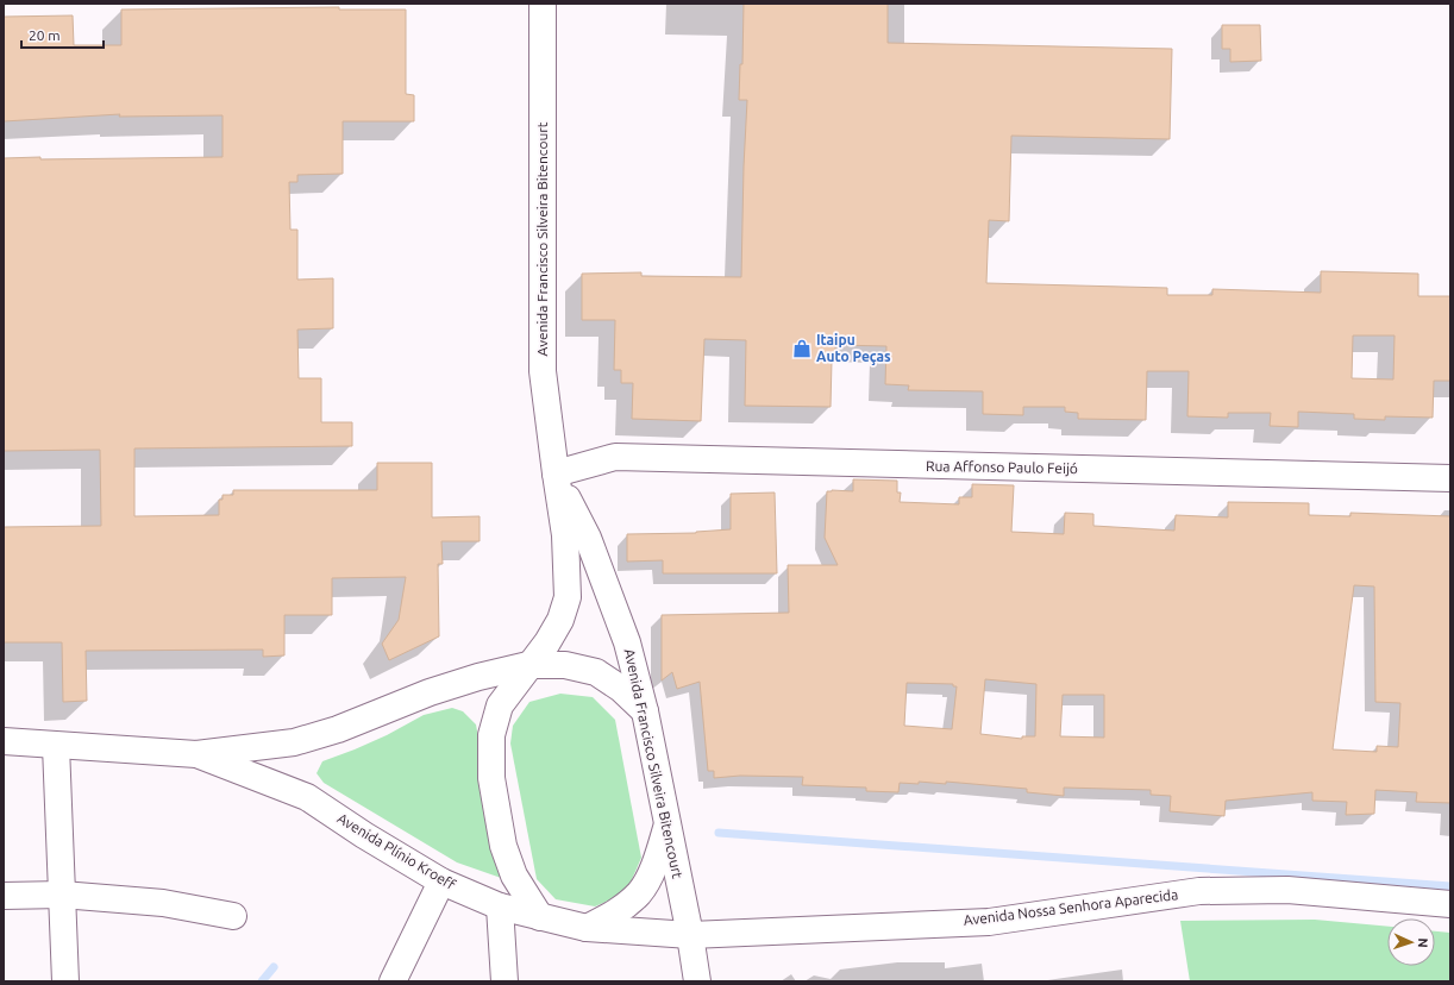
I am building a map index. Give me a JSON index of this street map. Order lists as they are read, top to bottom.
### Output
{
  "streets": {
    "main road": [
      "Avenida Francisco Silveira Bitencourt",
      "Rua Affonso Paulo Feijó",
      "Avenida Plínio Kroeff",
      "Avenida Nossa Senhora Aparecida"
    ]
  },
  "crossings": [
    ["Avenida Francisco Silveira Bitencourt", "Rua Affonso Paulo Feijó"],
    ["Avenida Francisco Silveira Bitencourt", "Avenida Plínio Kroeff"],
    ["Avenida Francisco Silveira Bitencourt", "Avenida Nossa Senhora Aparecida"],
    ["Avenida Plínio Kroeff", "Avenida Nossa Senhora Aparecida"]
  ],
  "places": {
    "shop": ["Itaipu Auto Peças"]
  },
  "scale_bar": "20 m",
  "north": "right"
}
